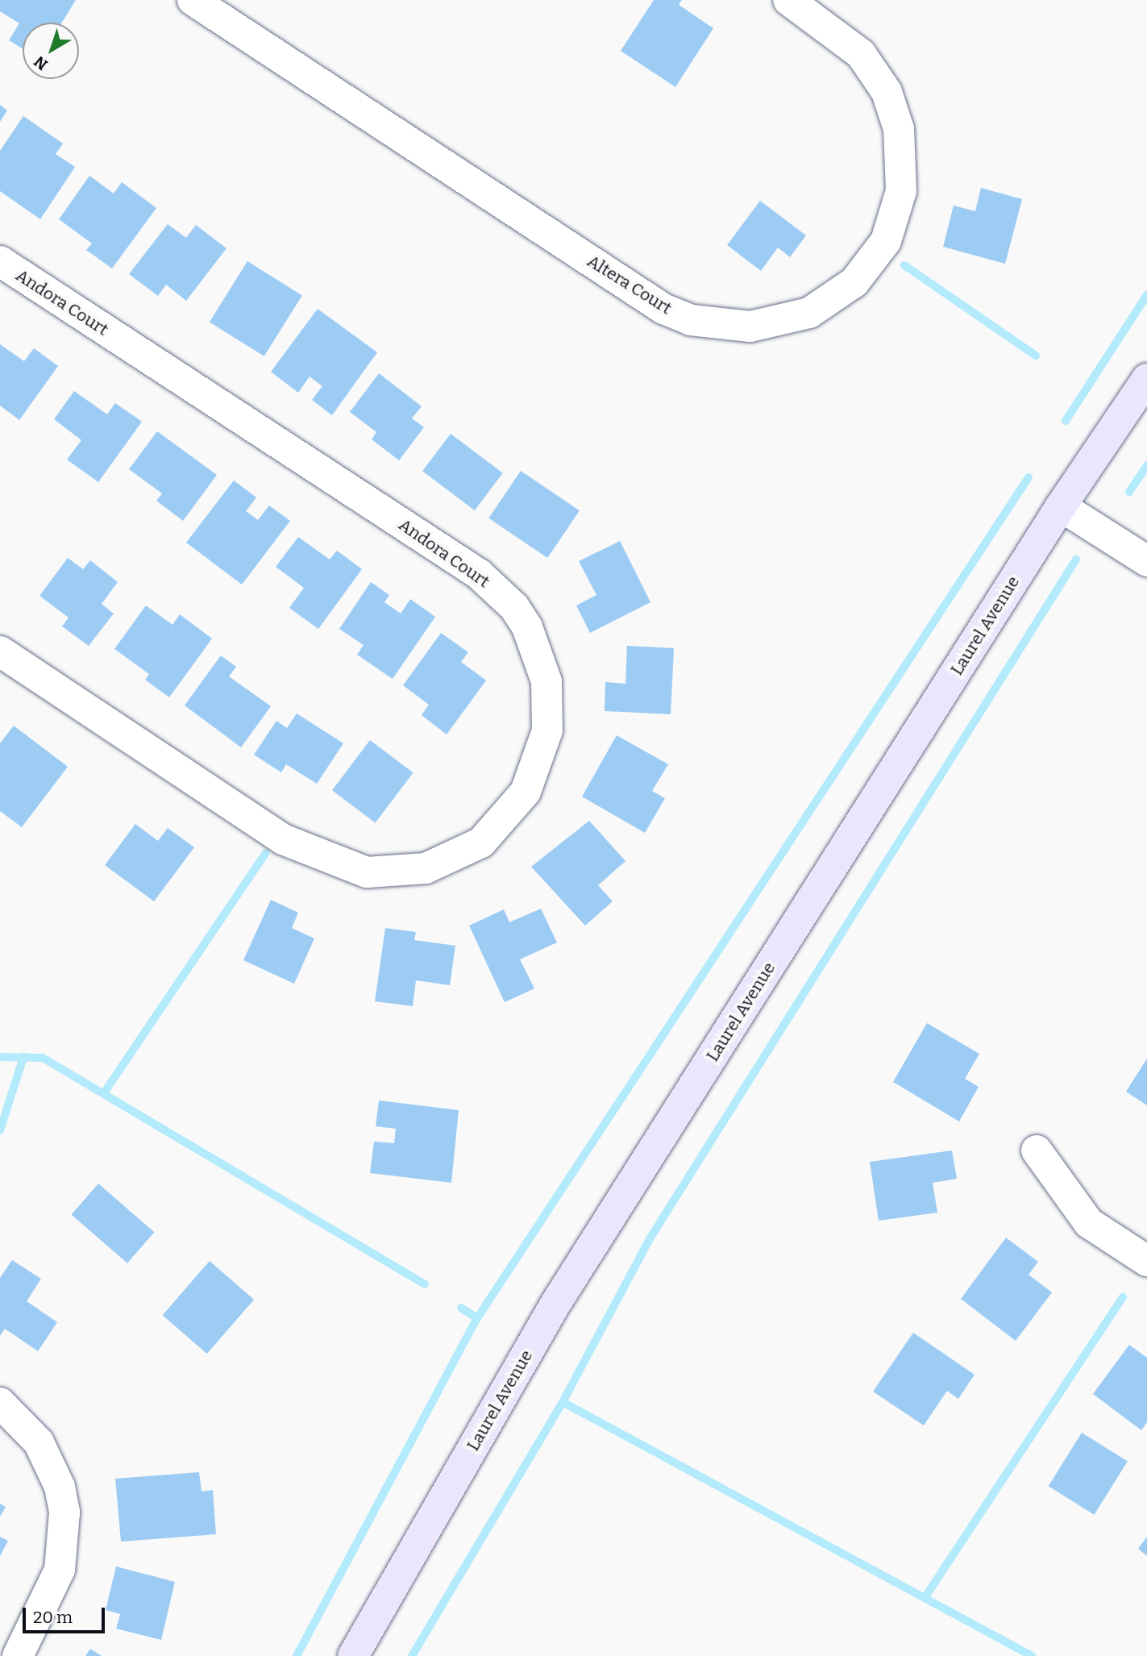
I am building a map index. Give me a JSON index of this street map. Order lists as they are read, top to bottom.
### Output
{
  "streets": {
    "main road": ["Laurel Avenue"],
    "street": ["Altera Court", "Andora Court"]
  },
  "scale_bar": "20 m",
  "north": "bottom left"
}
